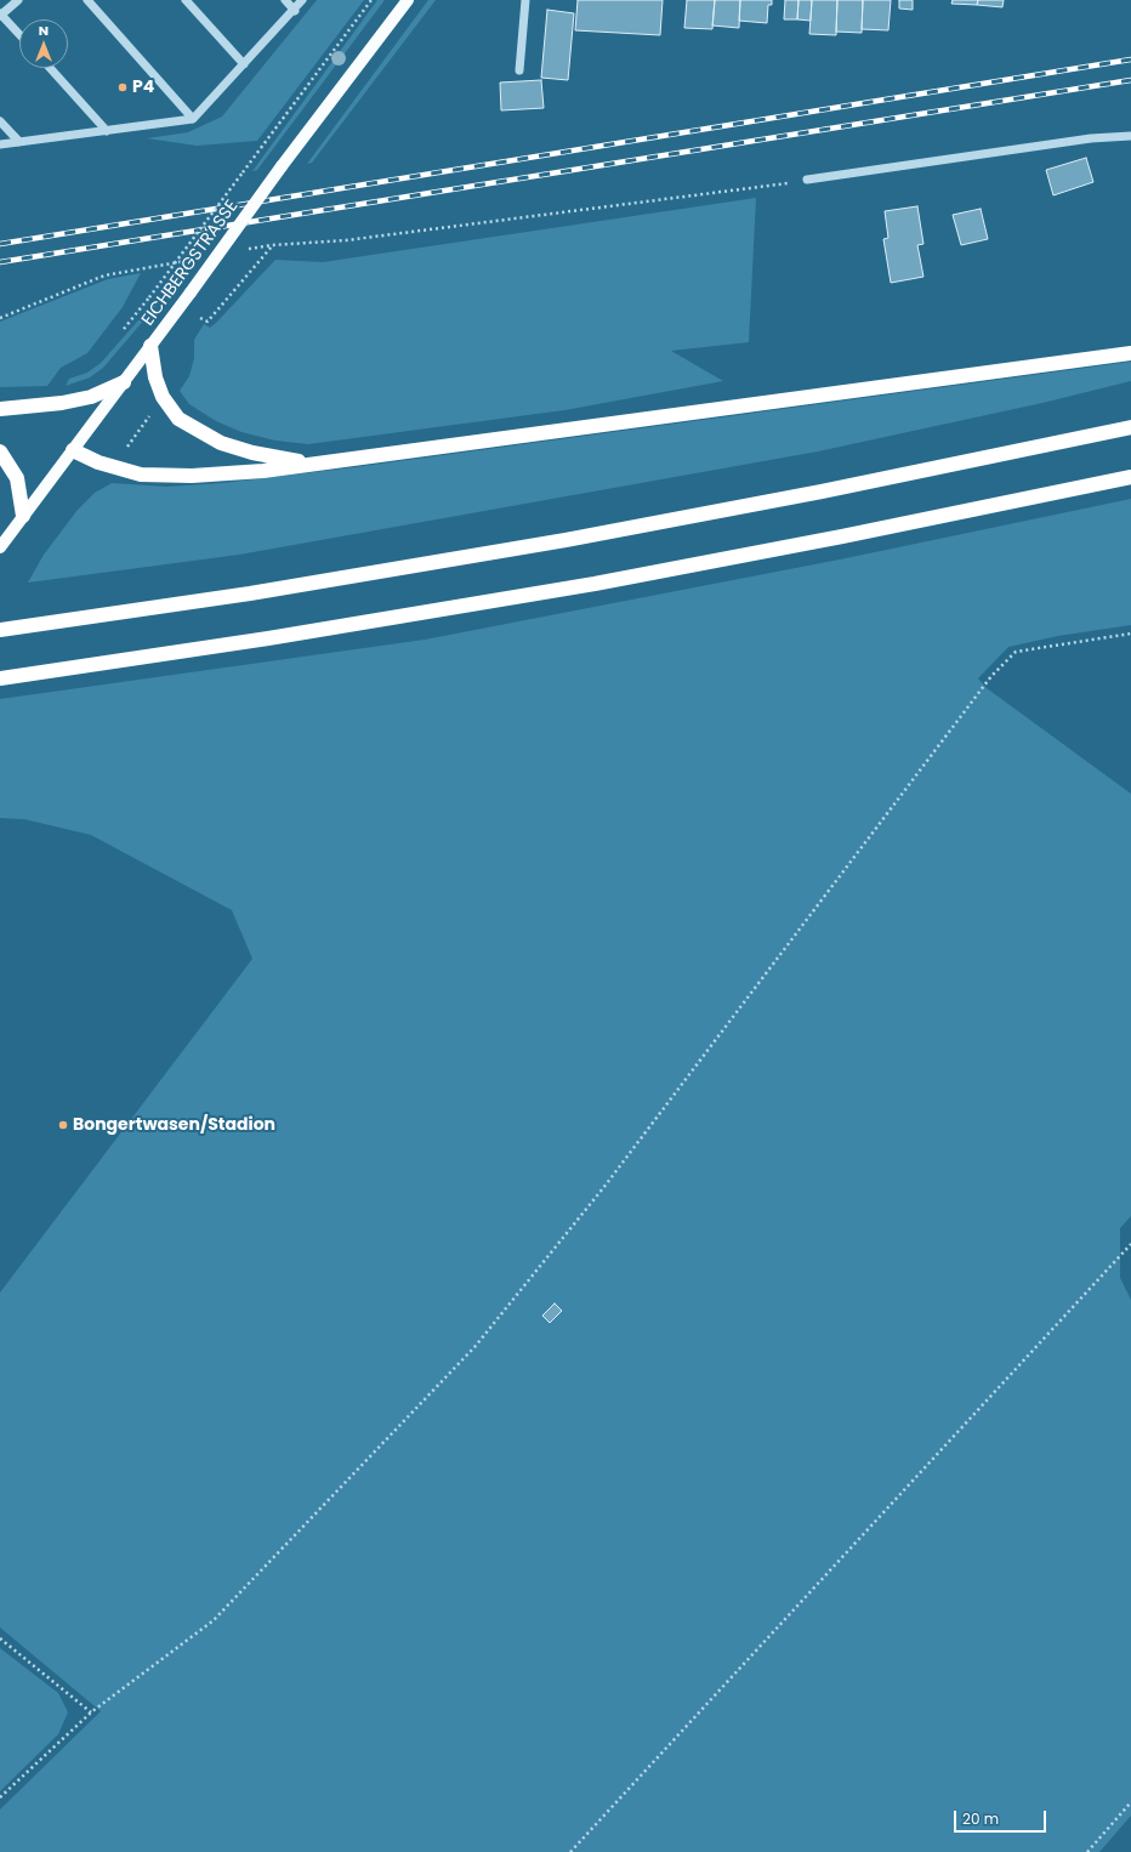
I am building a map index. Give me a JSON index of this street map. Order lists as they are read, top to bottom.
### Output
{
  "streets": {
    "main road": ["EICHBERGSTRASSE"]
  },
  "places": ["P4", "Bongertwasen/Stadion"],
  "scale_bar": "20 m",
  "north": "top"
}
